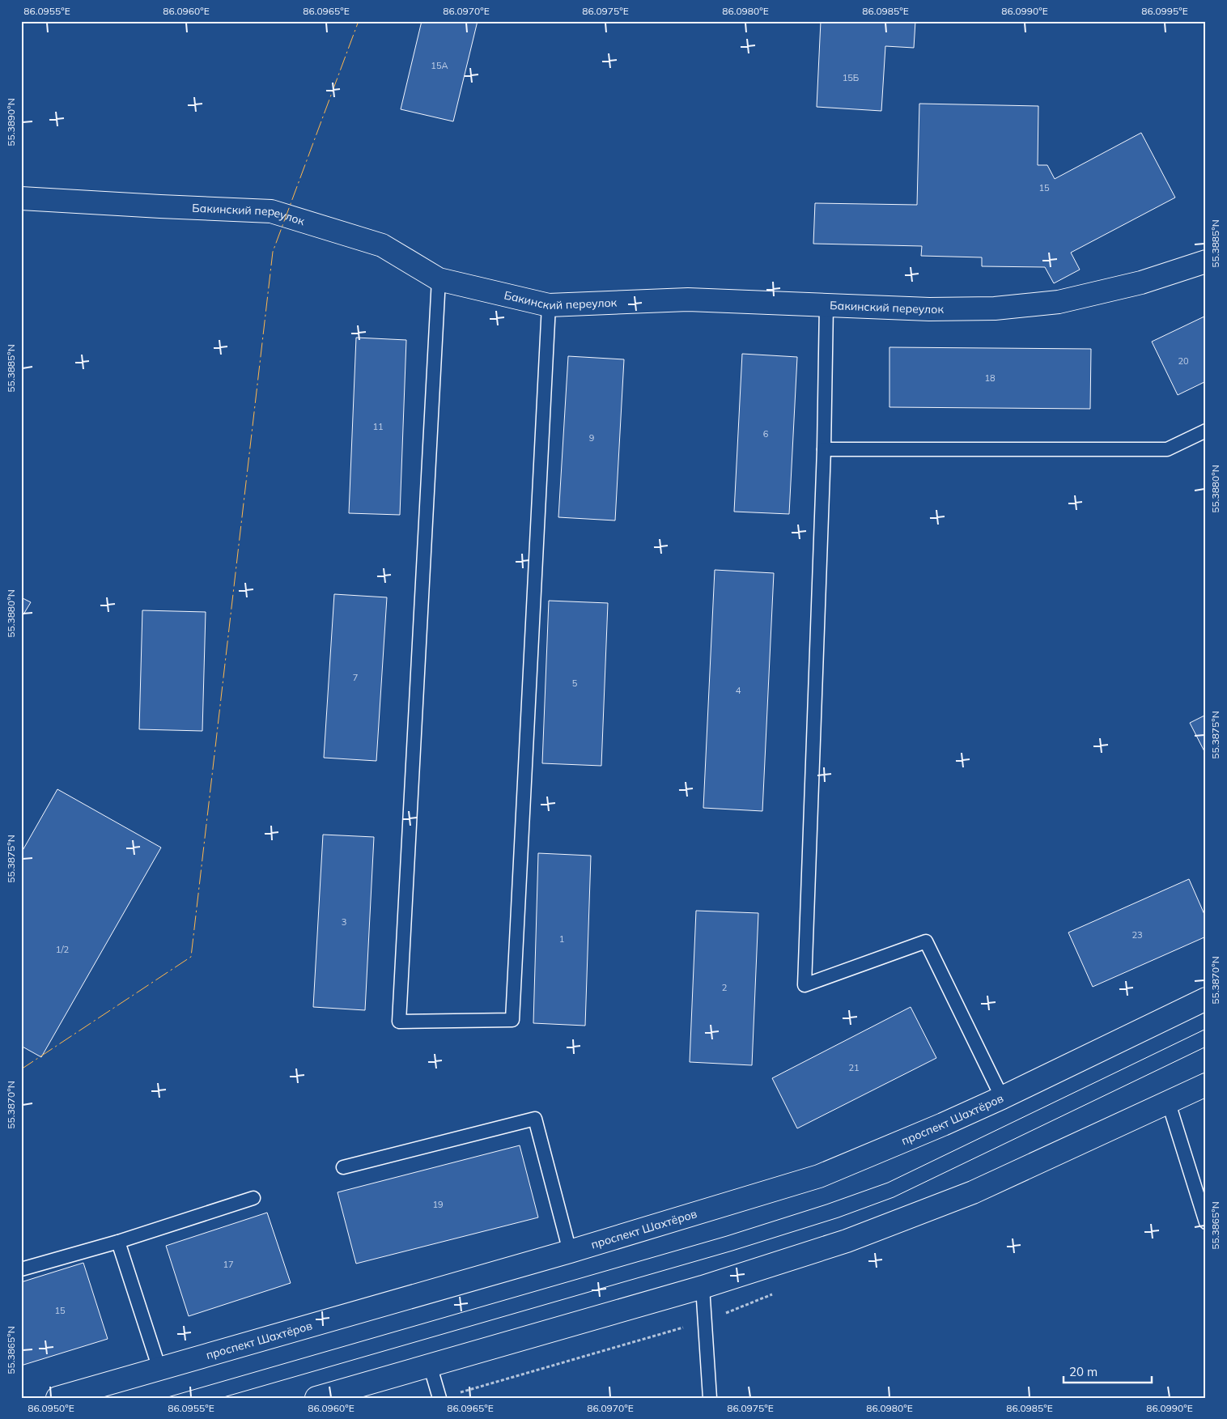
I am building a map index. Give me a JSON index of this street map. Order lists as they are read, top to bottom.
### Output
{
  "streets": {
    "main road": ["Бакинский переулок", "проспект Шахтёров"]
  },
  "house_numbers": [
    "15А",
    "15Б",
    "15",
    "20",
    "18",
    "11",
    "6",
    "9",
    "7",
    "5",
    "4",
    "3",
    "23",
    "1",
    "1/2",
    "2",
    "21",
    "19",
    "17",
    "15"
  ],
  "scale_bar": "20 m",
  "coordinates": [
    "86.0955°E",
    "86.0960°E",
    "86.0965°E",
    "86.0970°E",
    "86.0975°E",
    "86.0980°E",
    "86.0985°E",
    "86.0990°E",
    "86.0995°E",
    "55.3890°N",
    "55.3885°N",
    "55.3880°N",
    "55.3875°N",
    "55.3870°N",
    "55.3865°N",
    "86.0950°E"
  ]
}
